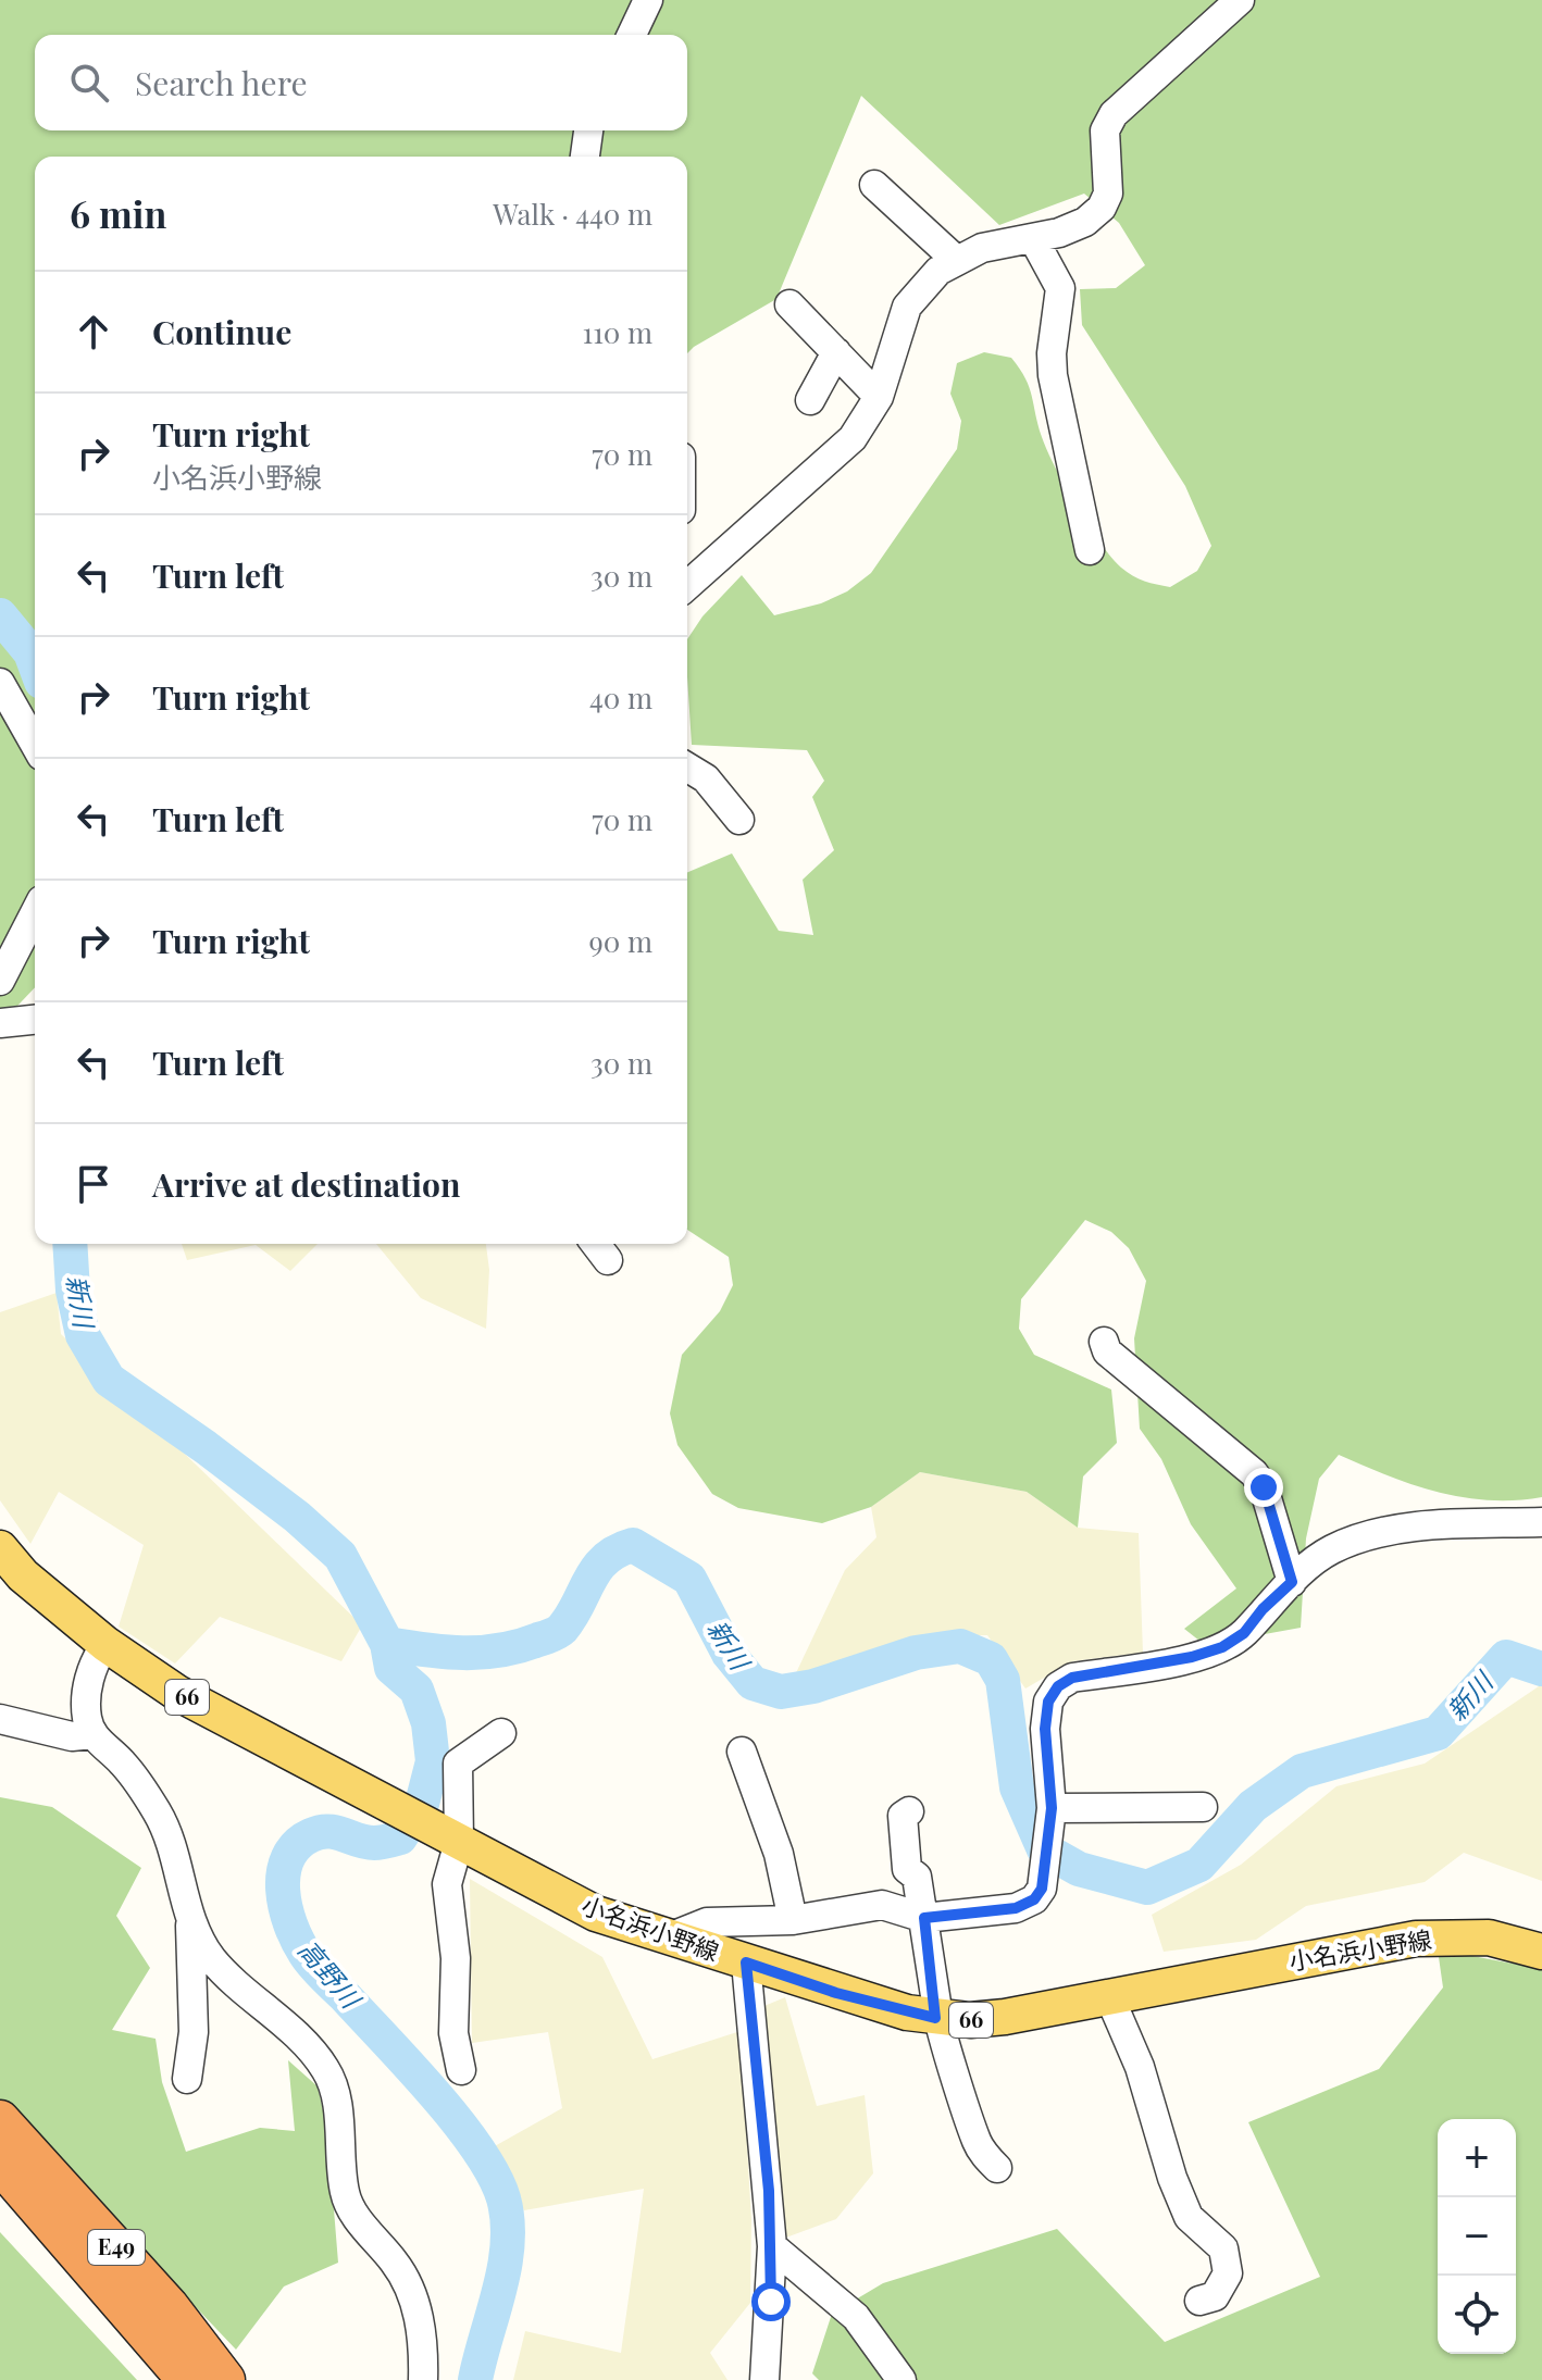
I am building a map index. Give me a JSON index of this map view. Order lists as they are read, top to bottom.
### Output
{
  "streets": {
    "highway": ["E49"],
    "main road": ["66", "小名浜小野線"]
  },
  "water": ["新川", "高野川"],
  "page": {
    "search": "Search here",
    "heading": ["6 min", "Walk · 440 m"],
    "list": [
      ["Continue", "110 m"],
      ["Turn right", "小名浜小野線", "70 m"],
      ["Turn left", "30 m"],
      ["Turn right", "40 m"],
      ["Turn left", "70 m"],
      ["Turn right", "90 m"],
      ["Turn left", "30 m"],
      "Arrive at destination"
    ],
    "map_buttons": ["+", "−"]
  }
}
